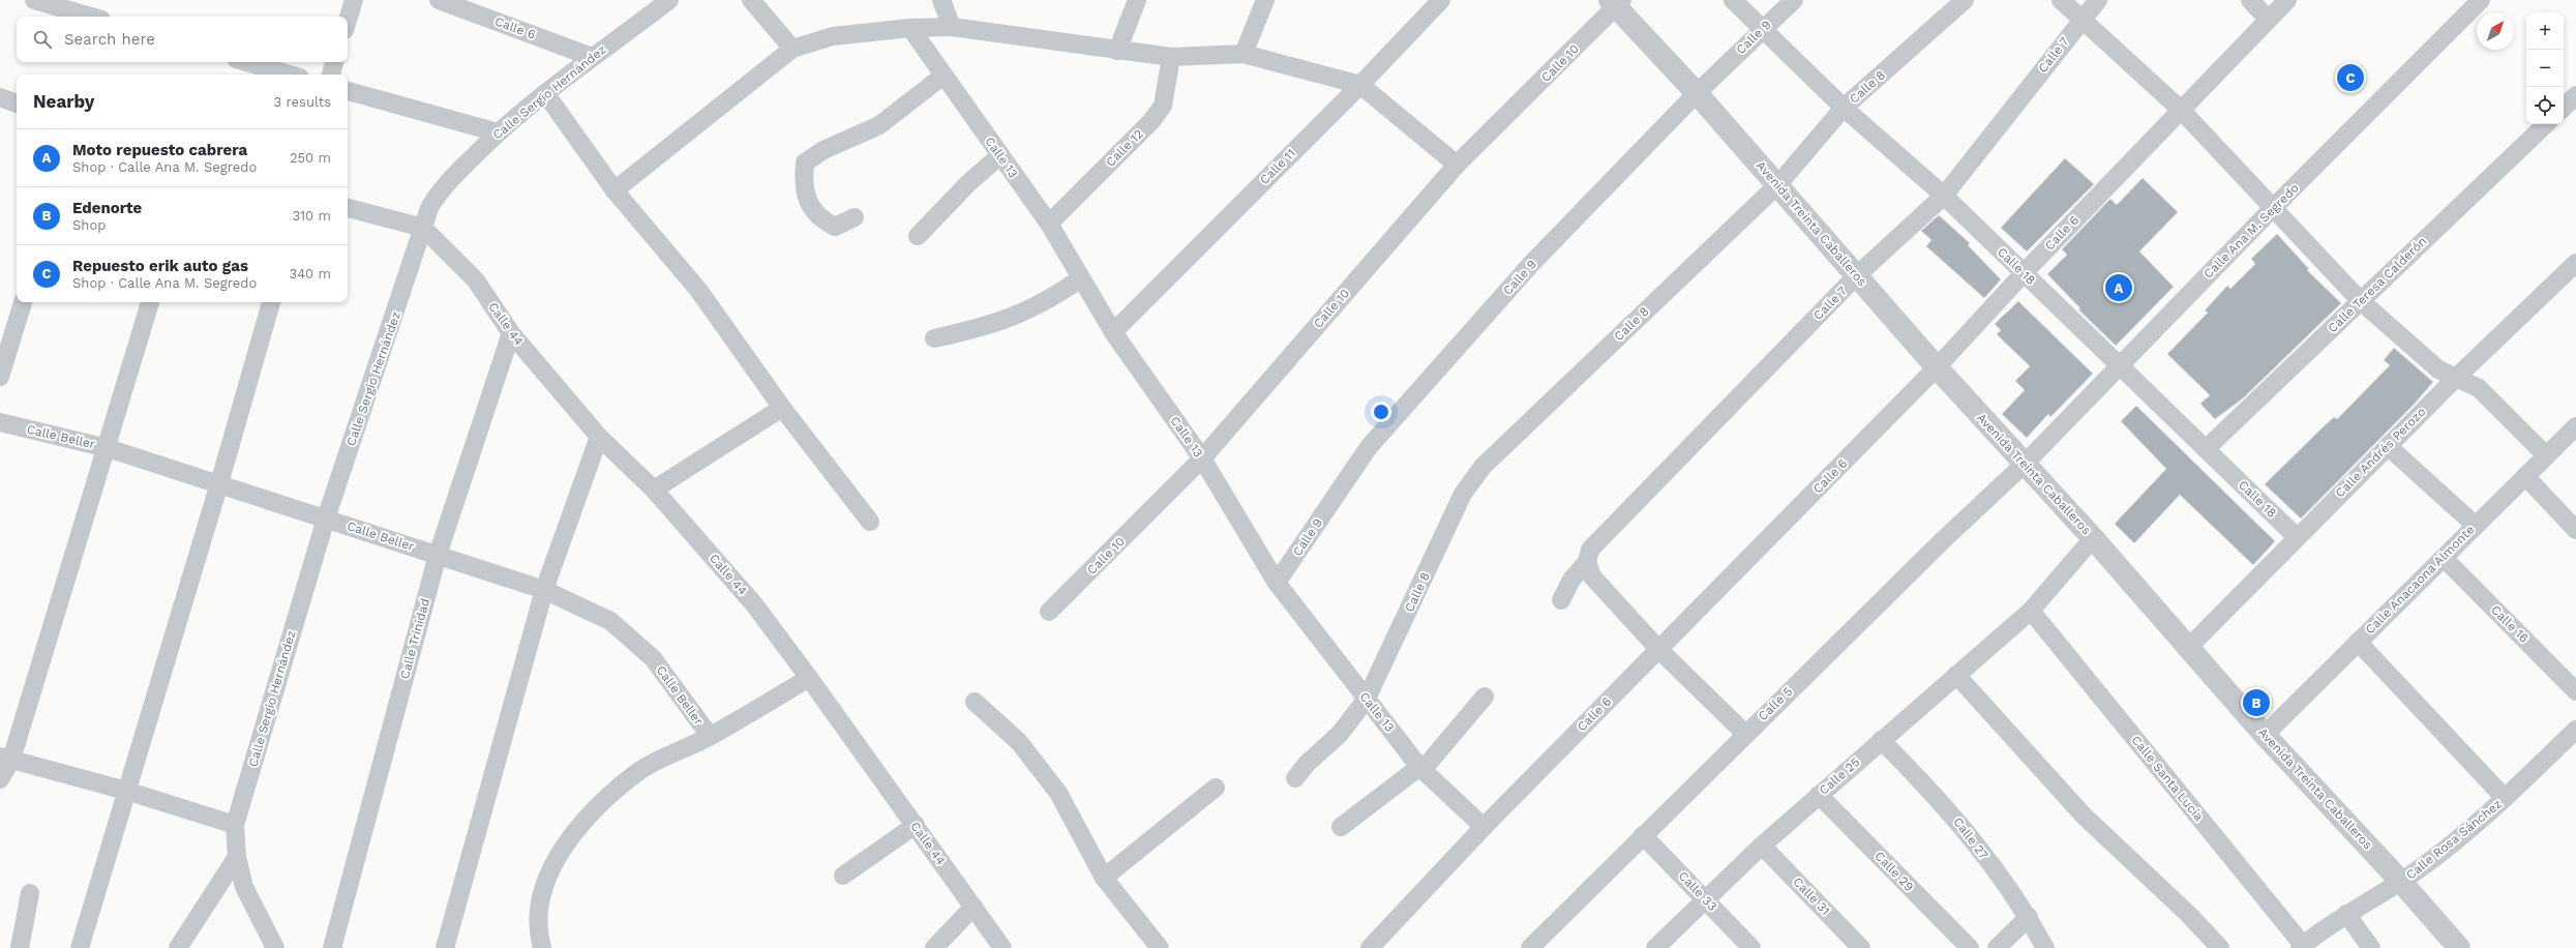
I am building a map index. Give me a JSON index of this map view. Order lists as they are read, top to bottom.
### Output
{
  "streets": {
    "street": [
      "Calle 6",
      "Calle 9",
      "Calle 7",
      "Calle 10",
      "Calle 8",
      "Calle Sergio Hernández",
      "Calle 12",
      "Calle 13",
      "Calle 11",
      "Avenida Treinta Caballeros",
      "Calle Ana M. Segredo",
      "Calle 18",
      "Calle Teresa Calderón",
      "Calle 44",
      "Calle Beller",
      "Calle Andrés Perozo",
      "Calle Anacaona Almonte",
      "Calle 16",
      "Calle Trinidad",
      "Calle 5",
      "Calle 25",
      "Calle Santa Lucía",
      "Calle 27",
      "Calle Rosa Sánchez",
      "Calle 29",
      "Calle 33",
      "Calle 31"
    ]
  },
  "crossings": [
    ["Calle 6", "Calle Sergio Hernández"],
    ["Calle 6", "Calle 13"],
    ["Calle 6", "Avenida Treinta Caballeros"],
    ["Calle 6", "Calle 18"],
    ["Calle 9", "Calle 13"],
    ["Calle 9", "Avenida Treinta Caballeros"],
    ["Calle 9", "Calle 18"],
    ["Calle 7", "Avenida Treinta Caballeros"],
    ["Calle 7", "Calle 18"],
    ["Calle 10", "Calle 13"],
    ["Calle 10", "Avenida Treinta Caballeros"],
    ["Calle 8", "Calle 13"],
    ["Calle 8", "Avenida Treinta Caballeros"],
    ["Calle 8", "Calle 18"],
    ["Calle Sergio Hernández", "Calle 44"],
    ["Calle Sergio Hernández", "Calle Beller"],
    ["Calle 12", "Calle 13"],
    ["Calle 13", "Calle 11"],
    ["Avenida Treinta Caballeros", "Calle Ana M. Segredo"],
    ["Avenida Treinta Caballeros", "Calle Andrés Perozo"],
    ["Avenida Treinta Caballeros", "Calle Anacaona Almonte"],
    ["Avenida Treinta Caballeros", "Calle 5"],
    ["Avenida Treinta Caballeros", "Calle 25"],
    ["Avenida Treinta Caballeros", "Calle Rosa Sánchez"],
    ["Calle Ana M. Segredo", "Calle 18"],
    ["Calle Ana M. Segredo", "Calle 5"],
    ["Calle 18", "Calle Teresa Calderón"],
    ["Calle 18", "Calle Andrés Perozo"],
    ["Calle 44", "Calle Trinidad"],
    ["Calle Beller", "Calle Trinidad"],
    ["Calle Anacaona Almonte", "Calle 16"],
    ["Calle 5", "Calle 33"],
    ["Calle 25", "Calle Santa Lucía"],
    ["Calle 25", "Calle 27"],
    ["Calle 25", "Calle 29"],
    ["Calle 25", "Calle 33"],
    ["Calle 25", "Calle 31"],
    ["Calle Santa Lucía", "Calle Rosa Sánchez"]
  ],
  "north": "top right",
  "page": {
    "map_buttons": ["+", "−"],
    "search": "Search here",
    "pins": ["C", "A", "B"],
    "heading": ["Nearby", "3 results"],
    "list": [
      {
        "mark": "A",
        "name": "Moto repuesto cabrera",
        "note": "Shop · Calle Ana M. Segredo",
        "value": "250 m"
      },
      {
        "mark": "B",
        "name": "Edenorte",
        "note": "Shop",
        "value": "310 m"
      },
      {
        "mark": "C",
        "name": "Repuesto erik auto gas",
        "note": "Shop · Calle Ana M. Segredo",
        "value": "340 m"
      }
    ]
  }
}
